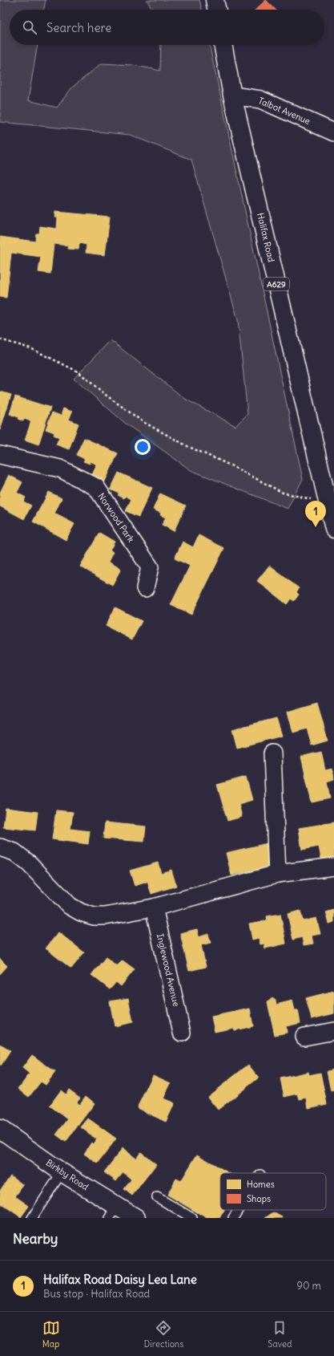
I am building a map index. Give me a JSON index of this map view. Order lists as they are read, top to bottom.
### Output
{
  "streets": {
    "main road": ["Halifax Road", "A629", "Birkby Road"],
    "street": ["Talbot Avenue", "Norwood Park", "Inglewood Avenue"]
  },
  "crossings": [
    ["Talbot Avenue", "Halifax Road"]
  ],
  "legend": ["Homes", "Shops"],
  "page": {
    "search": "Search here",
    "pins": "1",
    "heading": "Nearby",
    "list": [
      {
        "mark": "1",
        "name": "Halifax Road Daisy Lea Lane",
        "note": "Bus stop · Halifax Road",
        "value": "90 m"
      }
    ],
    "nav": ["Map", "Directions", "Saved"]
  }
}
